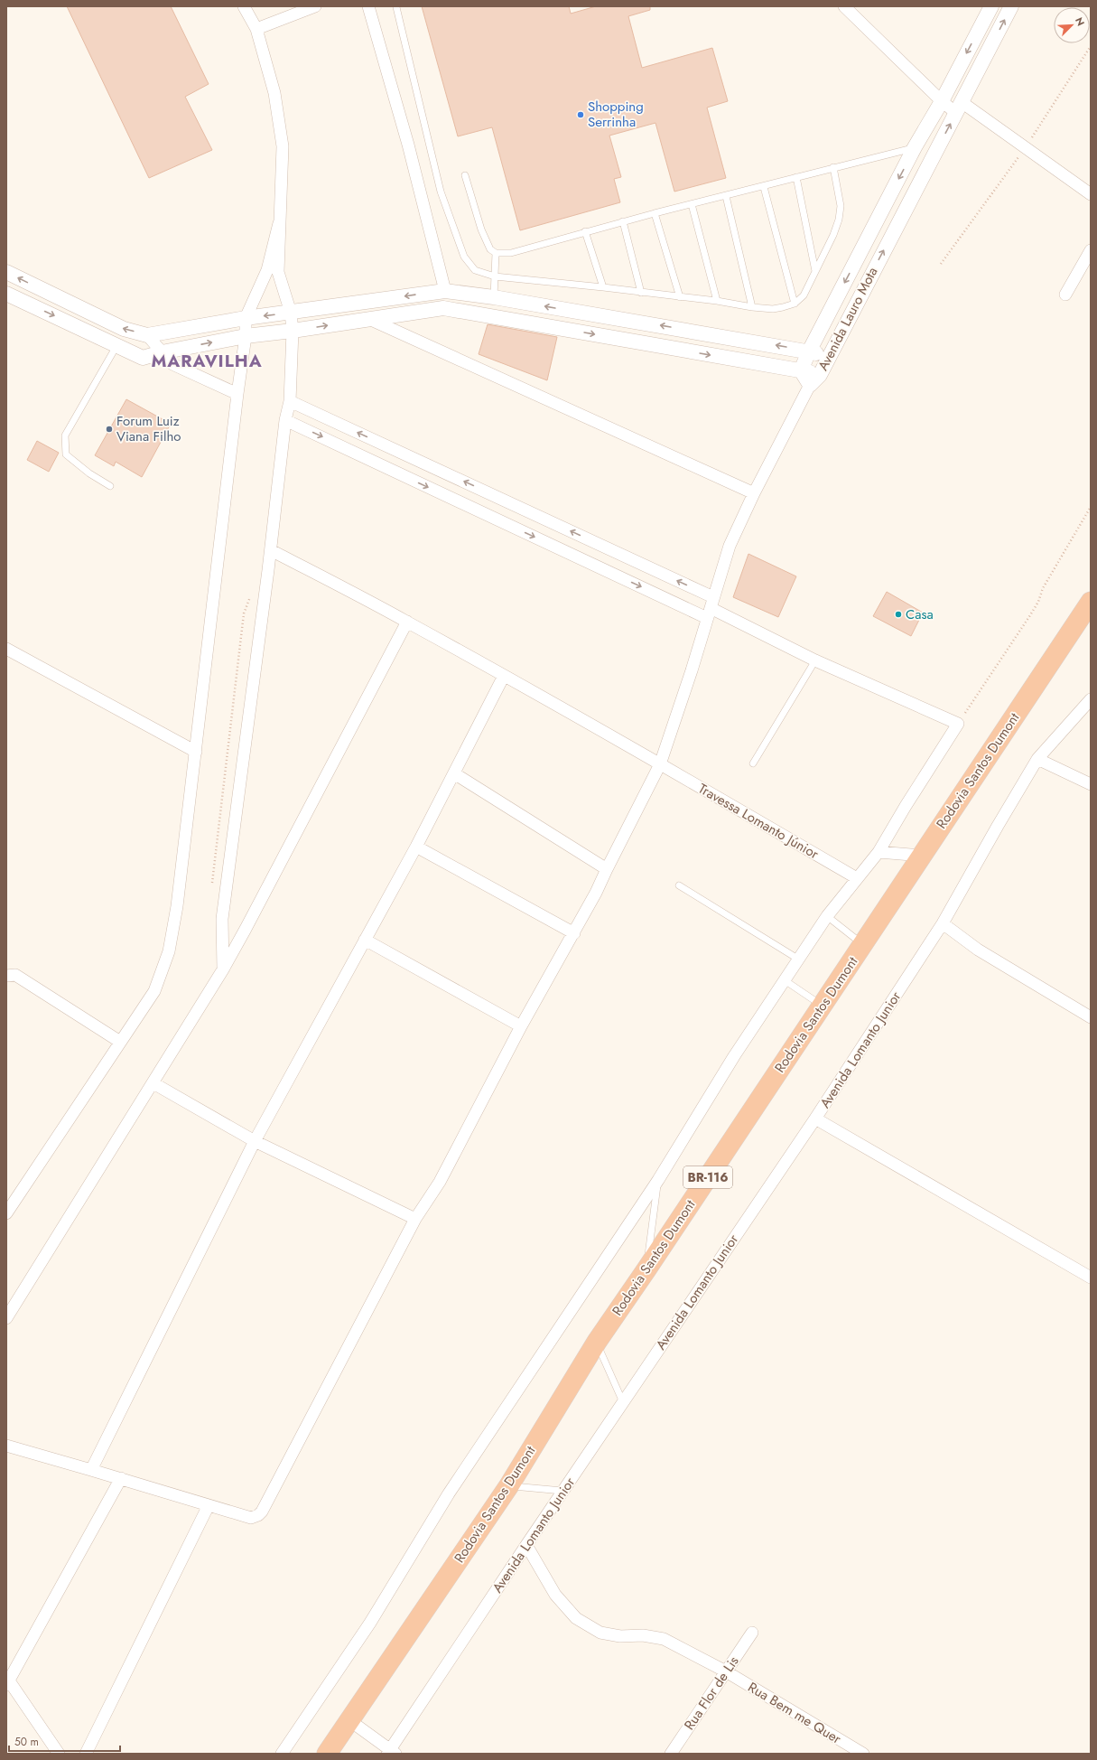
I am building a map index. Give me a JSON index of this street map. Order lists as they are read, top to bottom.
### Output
{
  "streets": {
    "highway": ["Rodovia Santos Dumont", "BR-116"],
    "street": [
      "Avenida Lauro Mota",
      "Travessa Lomanto Júnior",
      "Avenida Lomanto Junior",
      "Rua Flor de Lis",
      "Rua Bem me Quer"
    ]
  },
  "crossings": [
    ["Avenida Lomanto Junior", "Rua Bem me Quer"],
    ["Rua Flor de Lis", "Rua Bem me Quer"]
  ],
  "districts": ["MARAVILHA"],
  "places": ["Shopping Serrinha", "Forum Luiz Viana Filho", "Casa"],
  "scale_bar": "50 m",
  "north": "top right"
}
